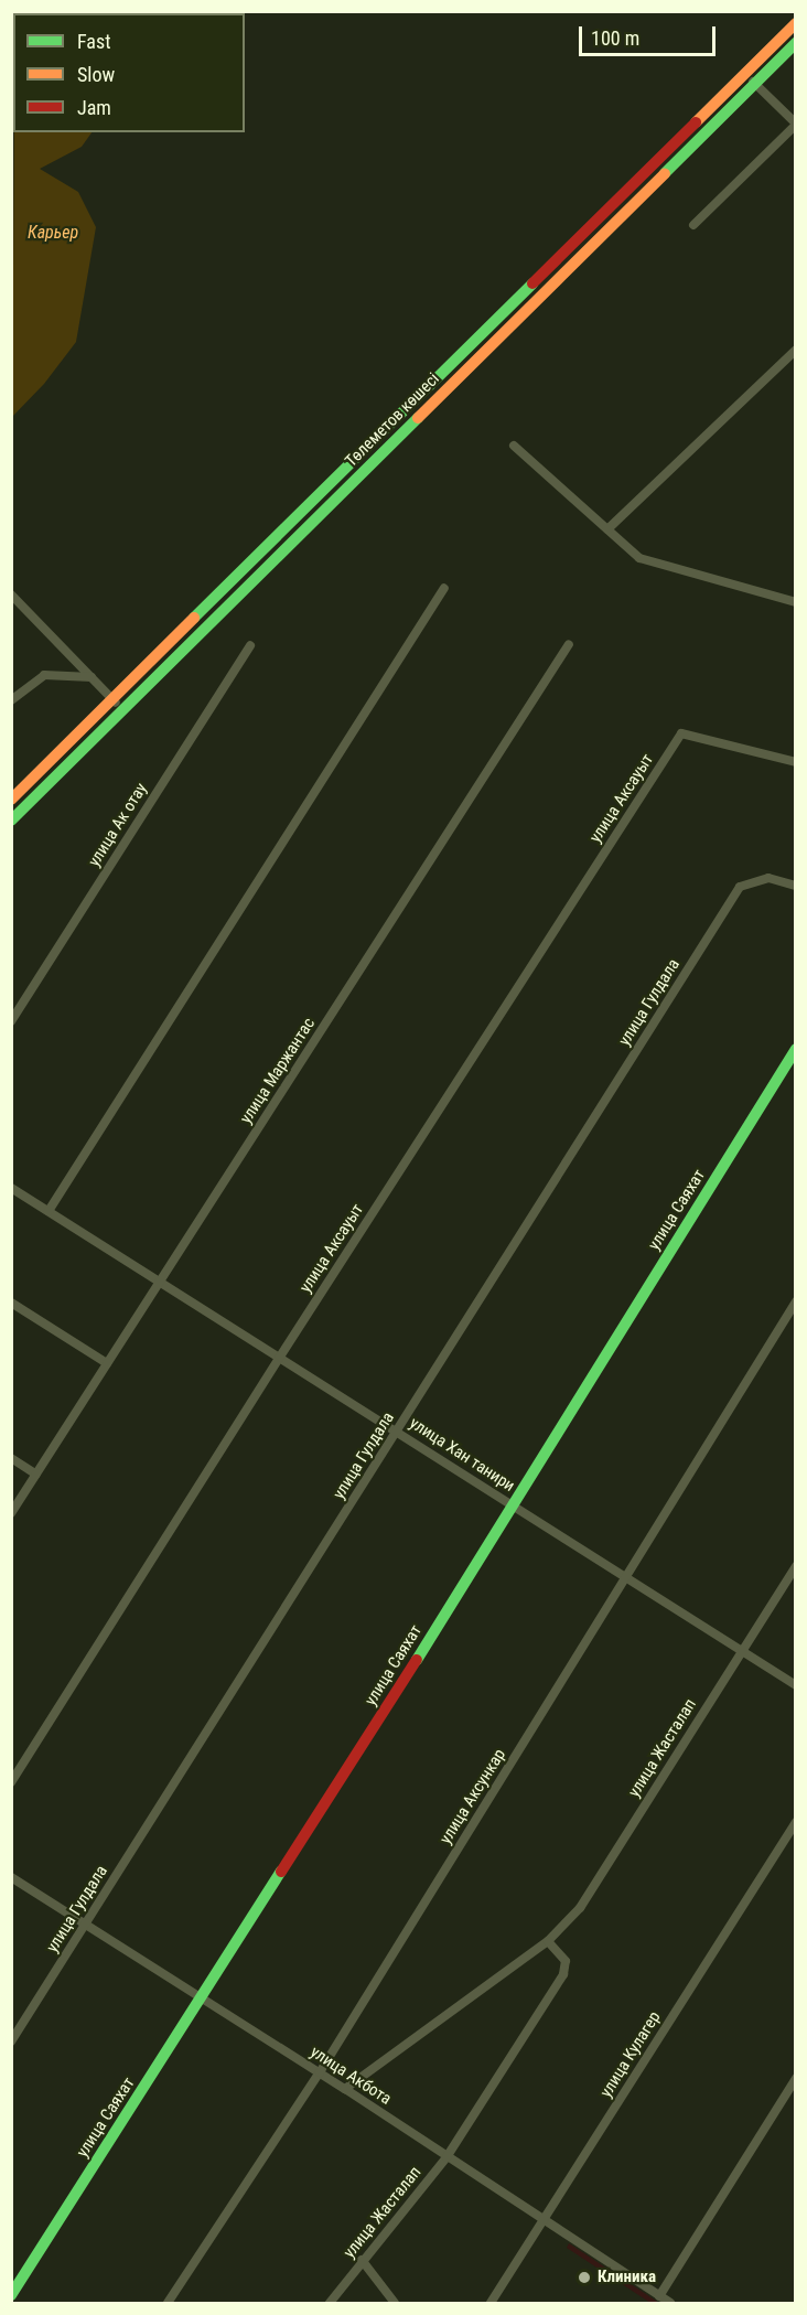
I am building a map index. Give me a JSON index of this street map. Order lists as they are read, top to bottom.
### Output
{
  "streets": {
    "main road": ["Төлеметов көшесі", "улица Саяхат"],
    "street": [
      "улица Аксауыт",
      "улица Ак отау",
      "улица Гулдала",
      "улица Маржантас",
      "улица Хан танири",
      "улица Жасталап",
      "улица Аксункар",
      "улица Кулагер",
      "улица Акбота"
    ]
  },
  "crossings": [
    ["улица Аксауыт", "улица Хан танири"],
    ["улица Гулдала", "улица Хан танири"],
    ["улица Гулдала", "улица Акбота"],
    ["улица Маржантас", "улица Хан танири"],
    ["улица Саяхат", "улица Хан танири"],
    ["улица Саяхат", "улица Акбота"],
    ["улица Хан танири", "улица Жасталап"],
    ["улица Хан танири", "улица Аксункар"],
    ["улица Жасталап", "улица Акбота"],
    ["улица Аксункар", "улица Акбота"],
    ["улица Кулагер", "улица Акбота"]
  ],
  "water": ["Карьер"],
  "places": ["Клиника"],
  "legend": ["Fast", "Slow", "Jam"],
  "scale_bar": "100 m"
}
